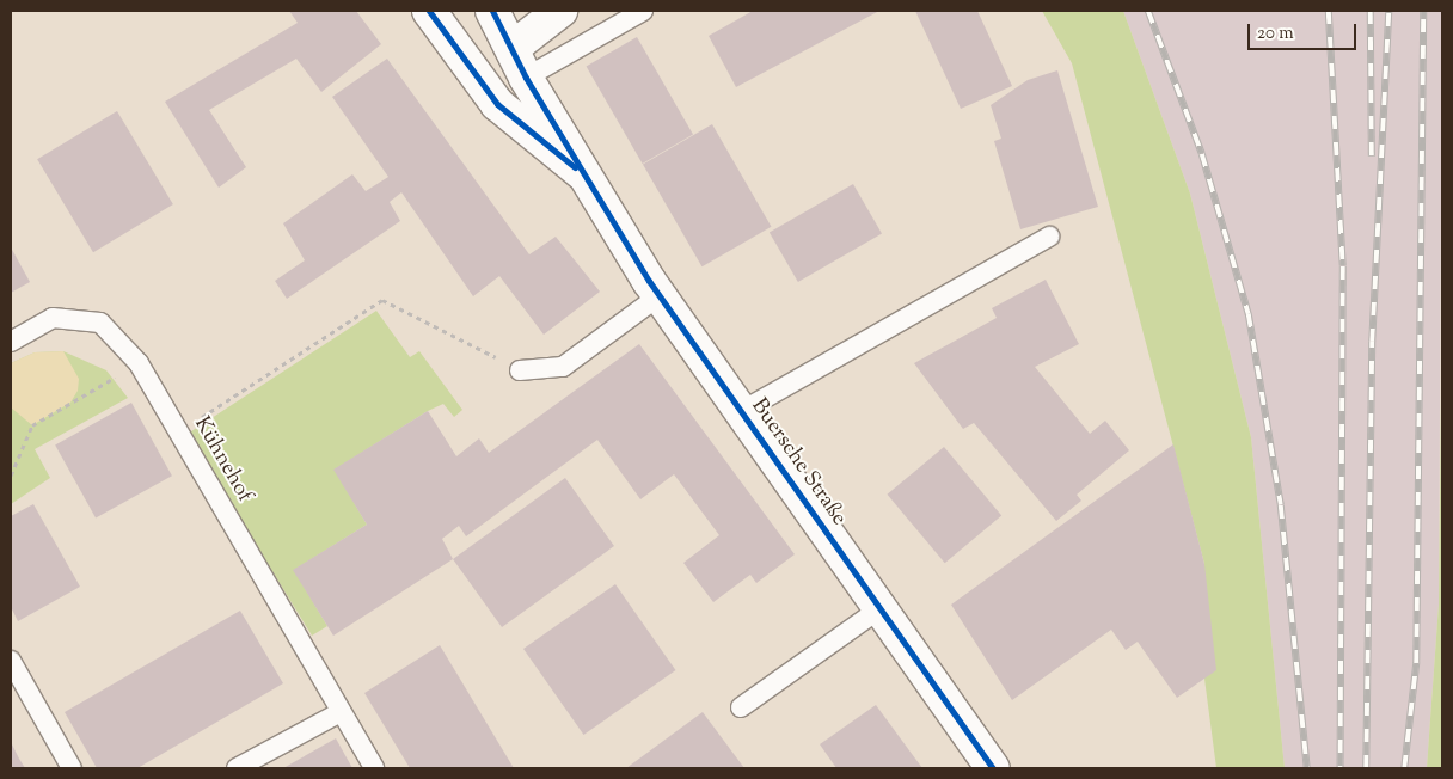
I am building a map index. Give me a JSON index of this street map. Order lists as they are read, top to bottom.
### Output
{
  "streets": {
    "main road": ["Buersche Straße"],
    "lane": ["Kühnehof"]
  },
  "scale_bar": "20 m"
}
